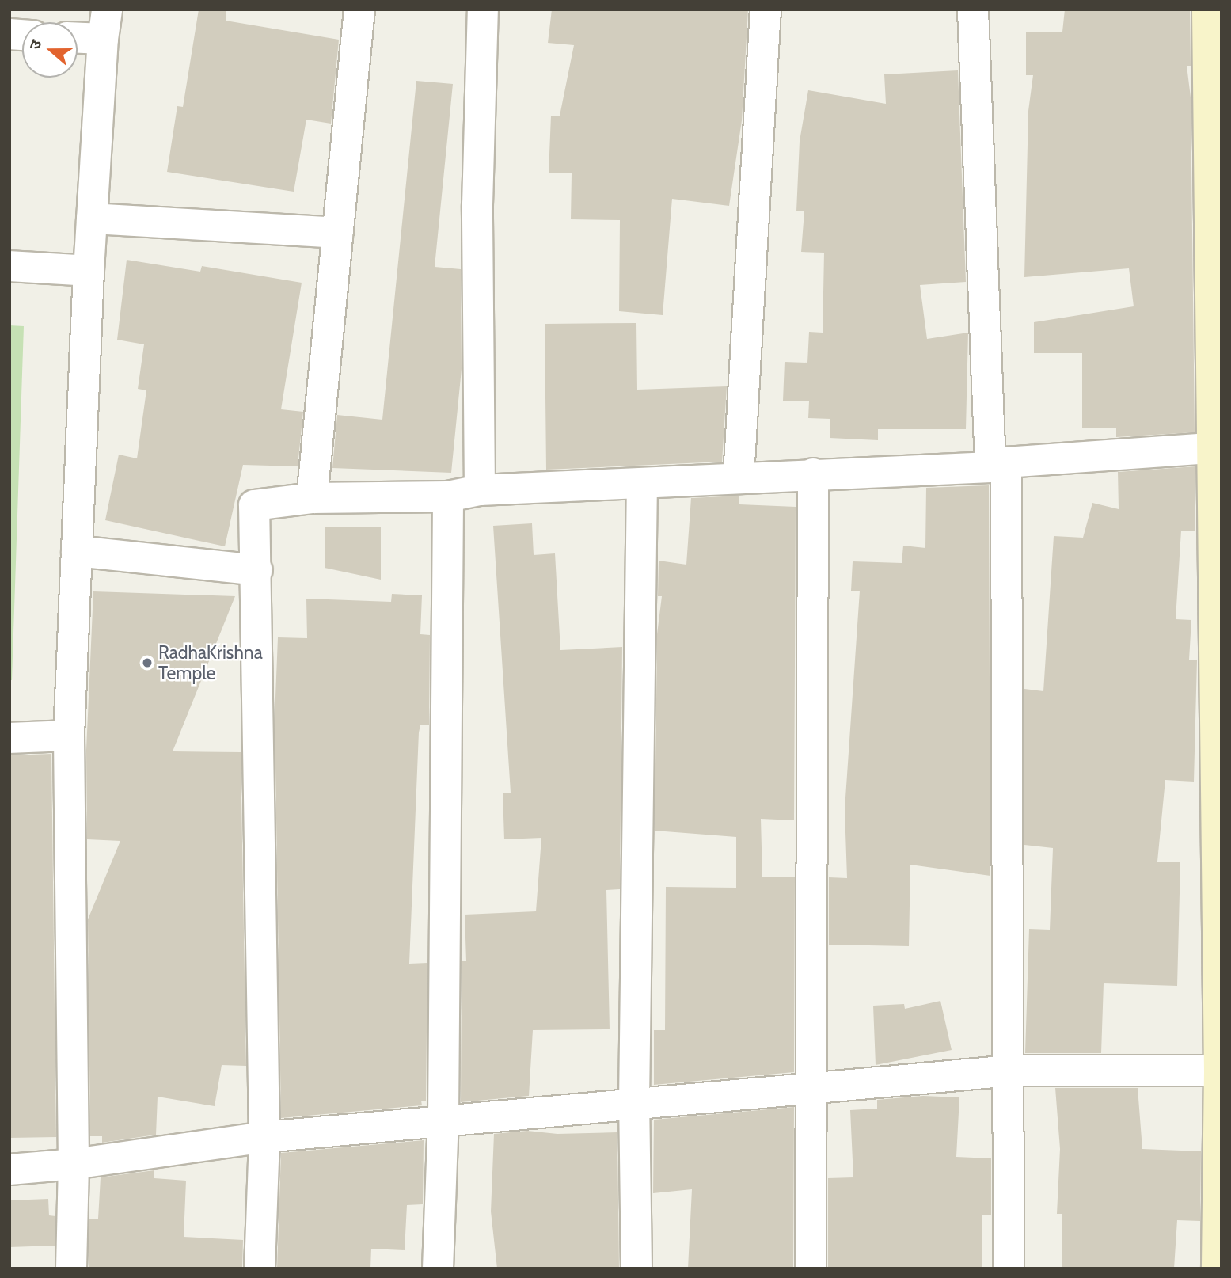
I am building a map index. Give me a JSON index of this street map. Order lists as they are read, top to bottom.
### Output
{
  "places": ["RadhaKrishna Temple"],
  "north": "left"
}
